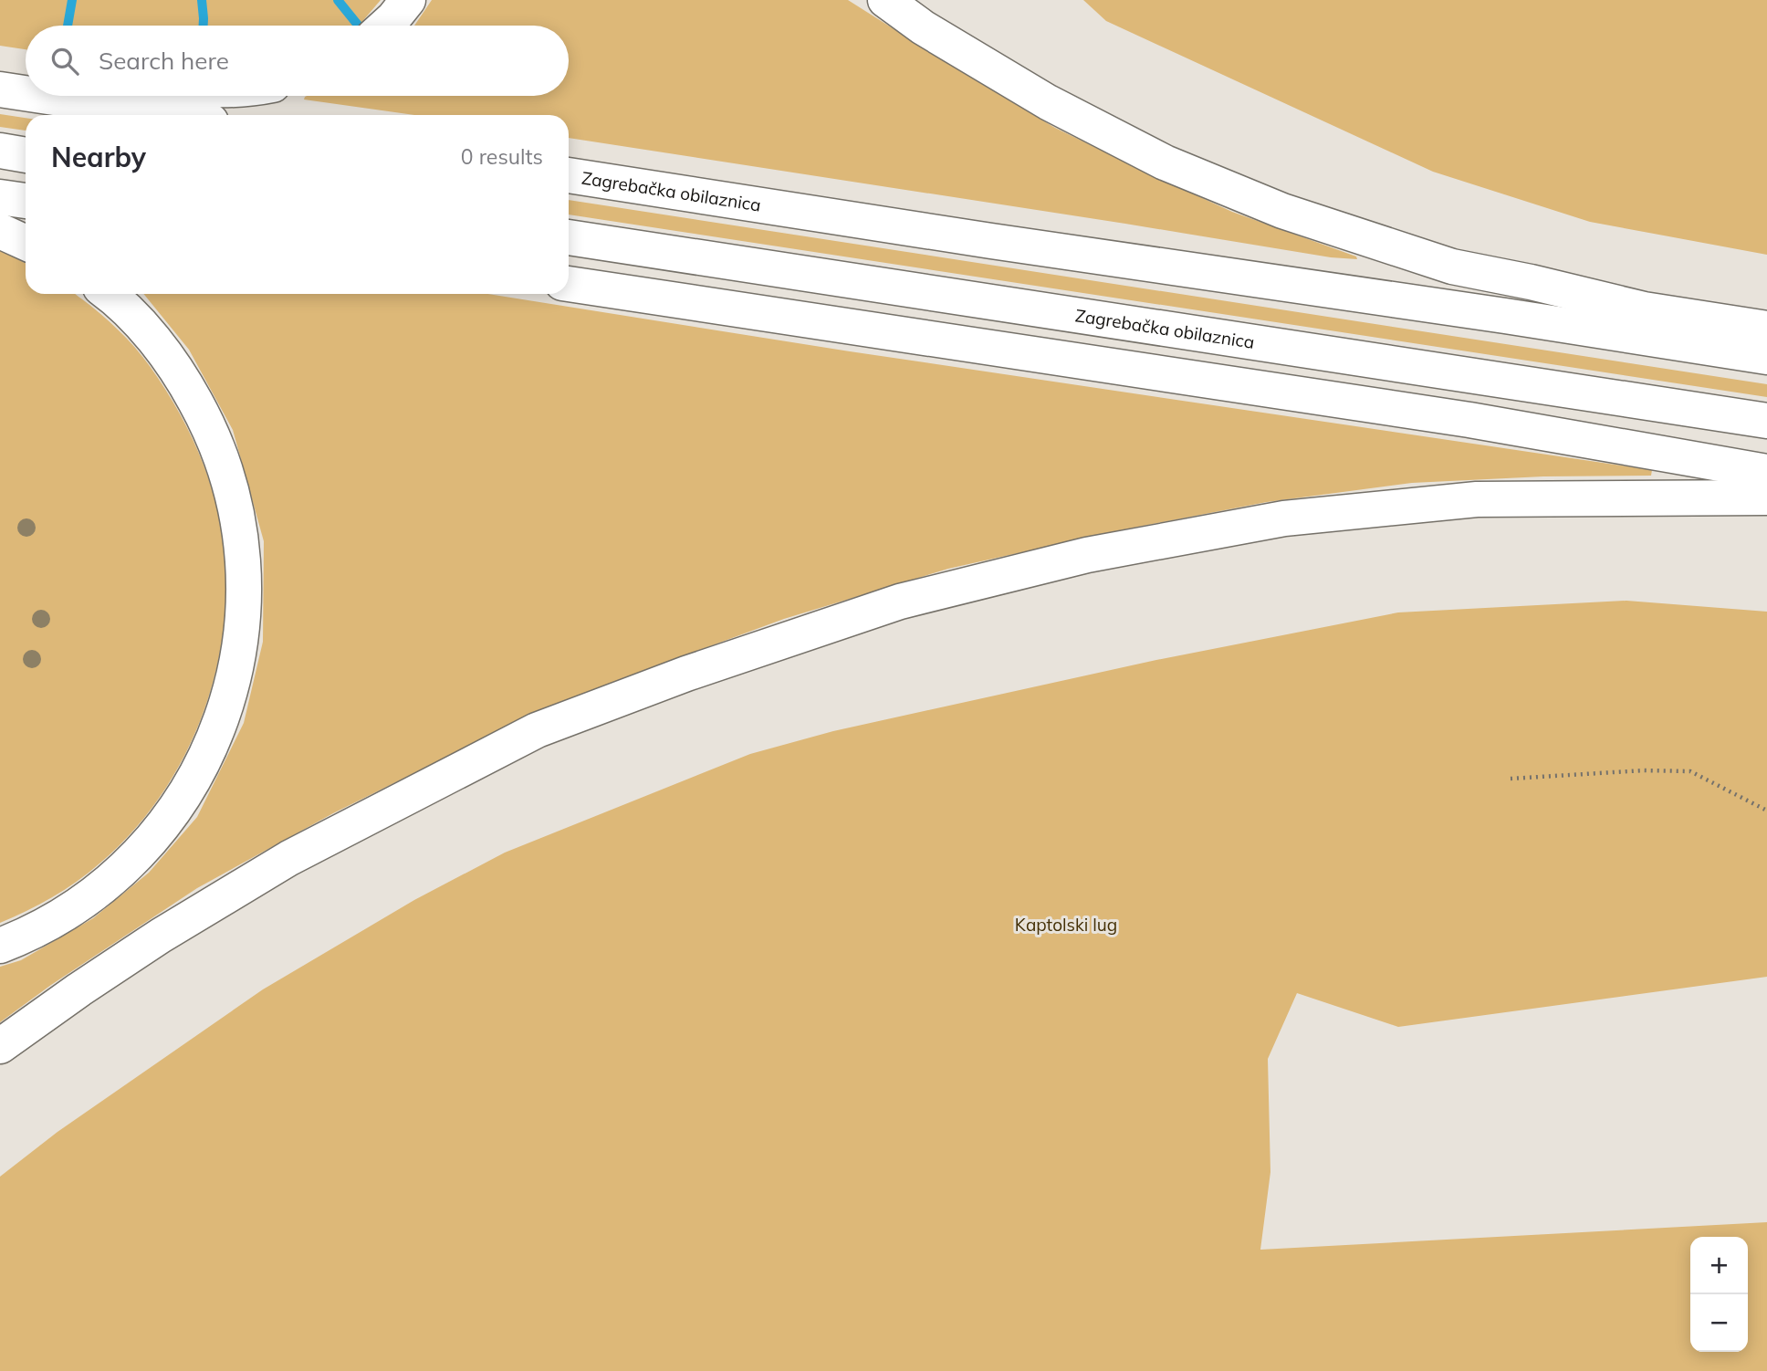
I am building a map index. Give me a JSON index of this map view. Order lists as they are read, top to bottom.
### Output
{
  "streets": {
    "highway": ["Zagrebačka obilaznica"]
  },
  "parks": ["Kaptolski lug"],
  "page": {
    "search": "Search here",
    "heading": ["Nearby", "0 results"],
    "map_buttons": ["+", "−"]
  }
}
